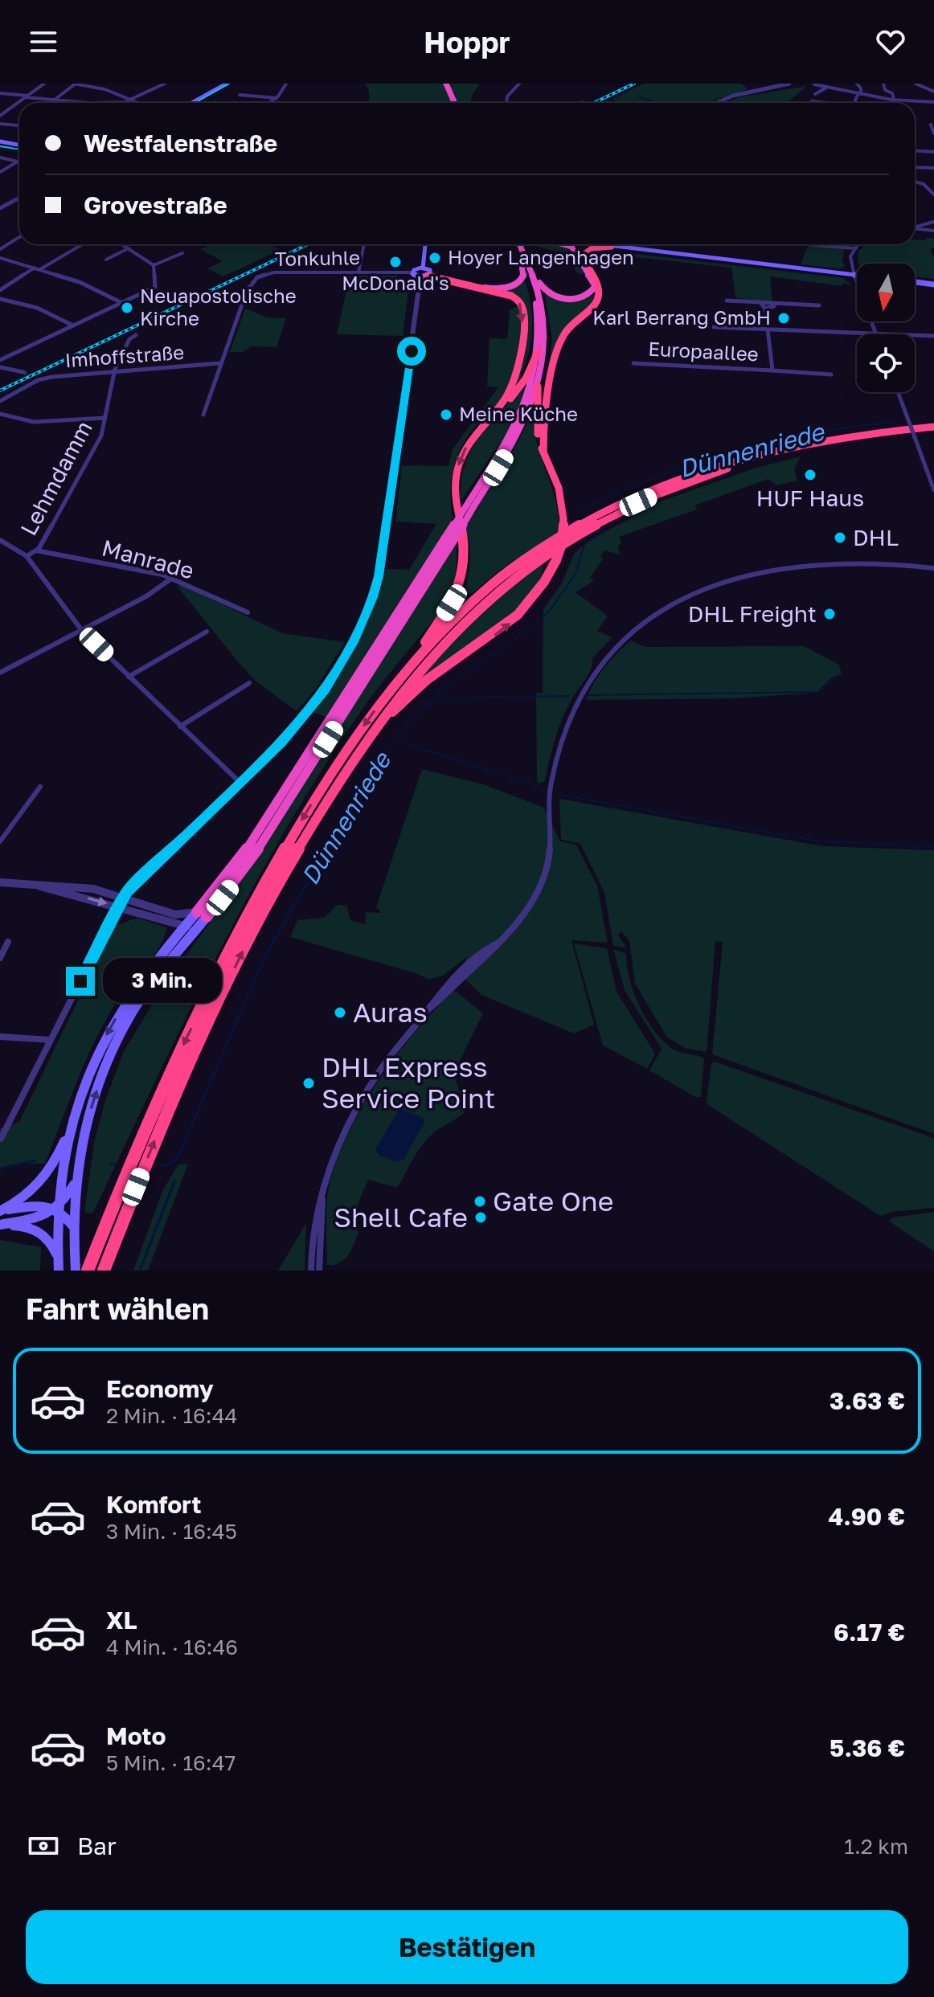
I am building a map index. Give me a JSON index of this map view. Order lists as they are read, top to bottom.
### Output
{
  "streets": {
    "street": [
      "Tonkuhle",
      "Europaallee",
      "Imhoffstraße",
      "Lehmdamm",
      "Manrade"
    ]
  },
  "crossings": [
    ["Tonkuhle", "Imhoffstraße"],
    ["Imhoffstraße", "Lehmdamm"],
    ["Lehmdamm", "Manrade"]
  ],
  "water": ["Dünnenriede"],
  "places": [
    "Hoyer Langenhagen",
    "McDonald's",
    "Neuapostolische Kirche",
    "Karl Berrang GmbH",
    "Meine Küche",
    "HUF Haus",
    "DHL",
    "DHL Freight",
    "Auras",
    "DHL Express Service Point",
    "Gate One",
    "Shell Cafe"
  ],
  "north": "bottom",
  "page": {
    "header": "Hoppr",
    "banner": ["Westfalenstraße", "Grovestraße"],
    "bubble": "3 Min.",
    "heading": "Fahrt wählen",
    "list": [
      {
        "name": "Economy",
        "note": "2 Min. · 16:44",
        "value": "3.63 €"
      },
      {
        "name": "Komfort",
        "note": "3 Min. · 16:45",
        "value": "4.90 €"
      },
      {
        "name": "XL",
        "note": "4 Min. · 16:46",
        "value": "6.17 €"
      },
      {
        "name": "Moto",
        "note": "5 Min. · 16:47",
        "value": "5.36 €"
      }
    ],
    "pay": ["Bar", "1.2 km"],
    "buttons": "Bestätigen"
  }
}
